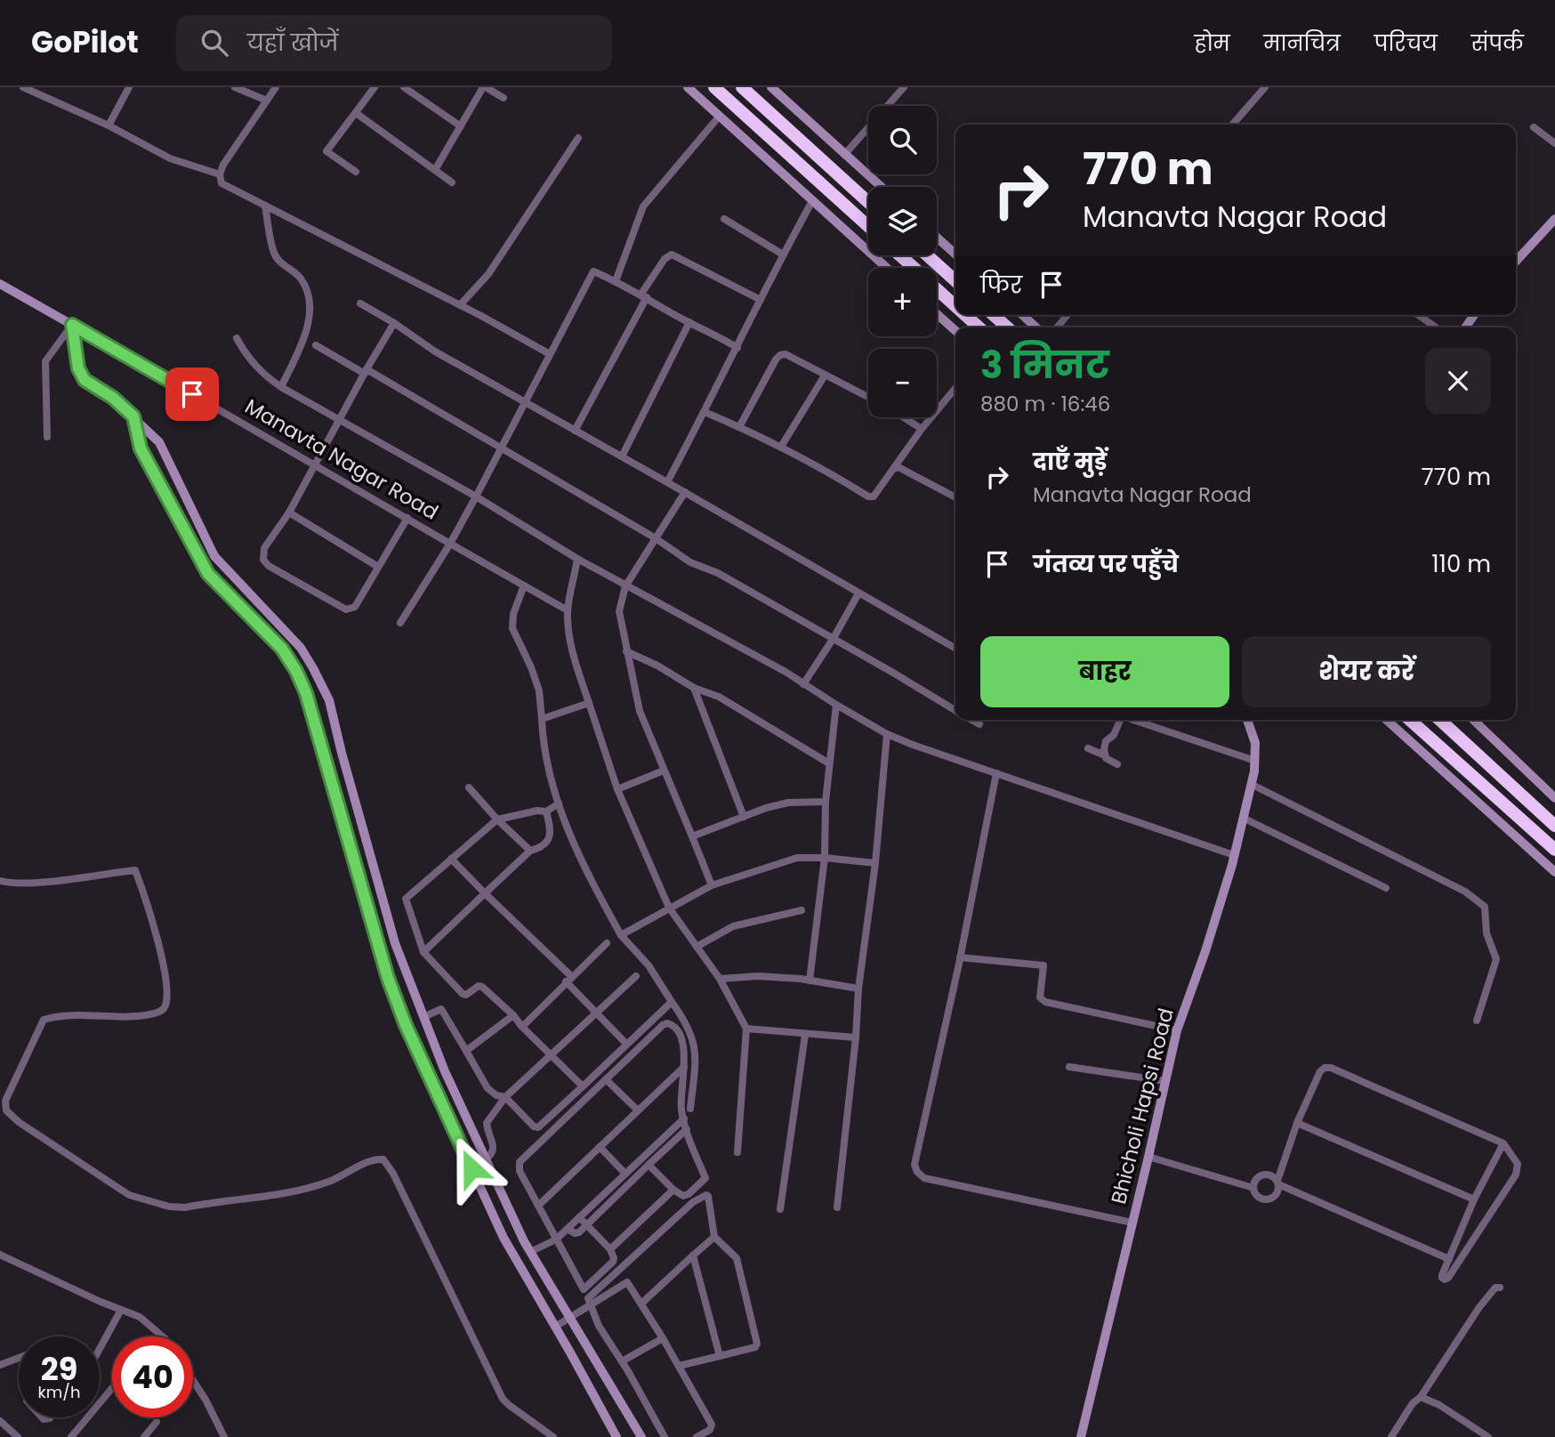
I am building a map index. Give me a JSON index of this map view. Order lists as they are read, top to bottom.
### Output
{
  "streets": {
    "street": ["Manavta Nagar Road", "Bhicholi Hapsi Road"]
  },
  "page": {
    "header": "GoPilot",
    "search": "यहाँ खोजें",
    "nav": [
      "होम",
      "मानचित्र",
      "परिचय",
      "संपर्क"
    ],
    "map_buttons": ["+", "−"],
    "turn": ["770 m", "Manavta Nagar Road"],
    "then": "फिर",
    "heading": ["3 मिनट", "880 m · 16:46"],
    "list": [
      {
        "name": "दाएँ मुड़ें",
        "note": "Manavta Nagar Road",
        "value": "770 m"
      },
      {
        "name": "गंतव्य पर पहुँचे",
        "value": "110 m"
      }
    ],
    "buttons": ["बाहर", "शेयर करें"],
    "speed": "29 km/h",
    "limit": "40"
  }
}
